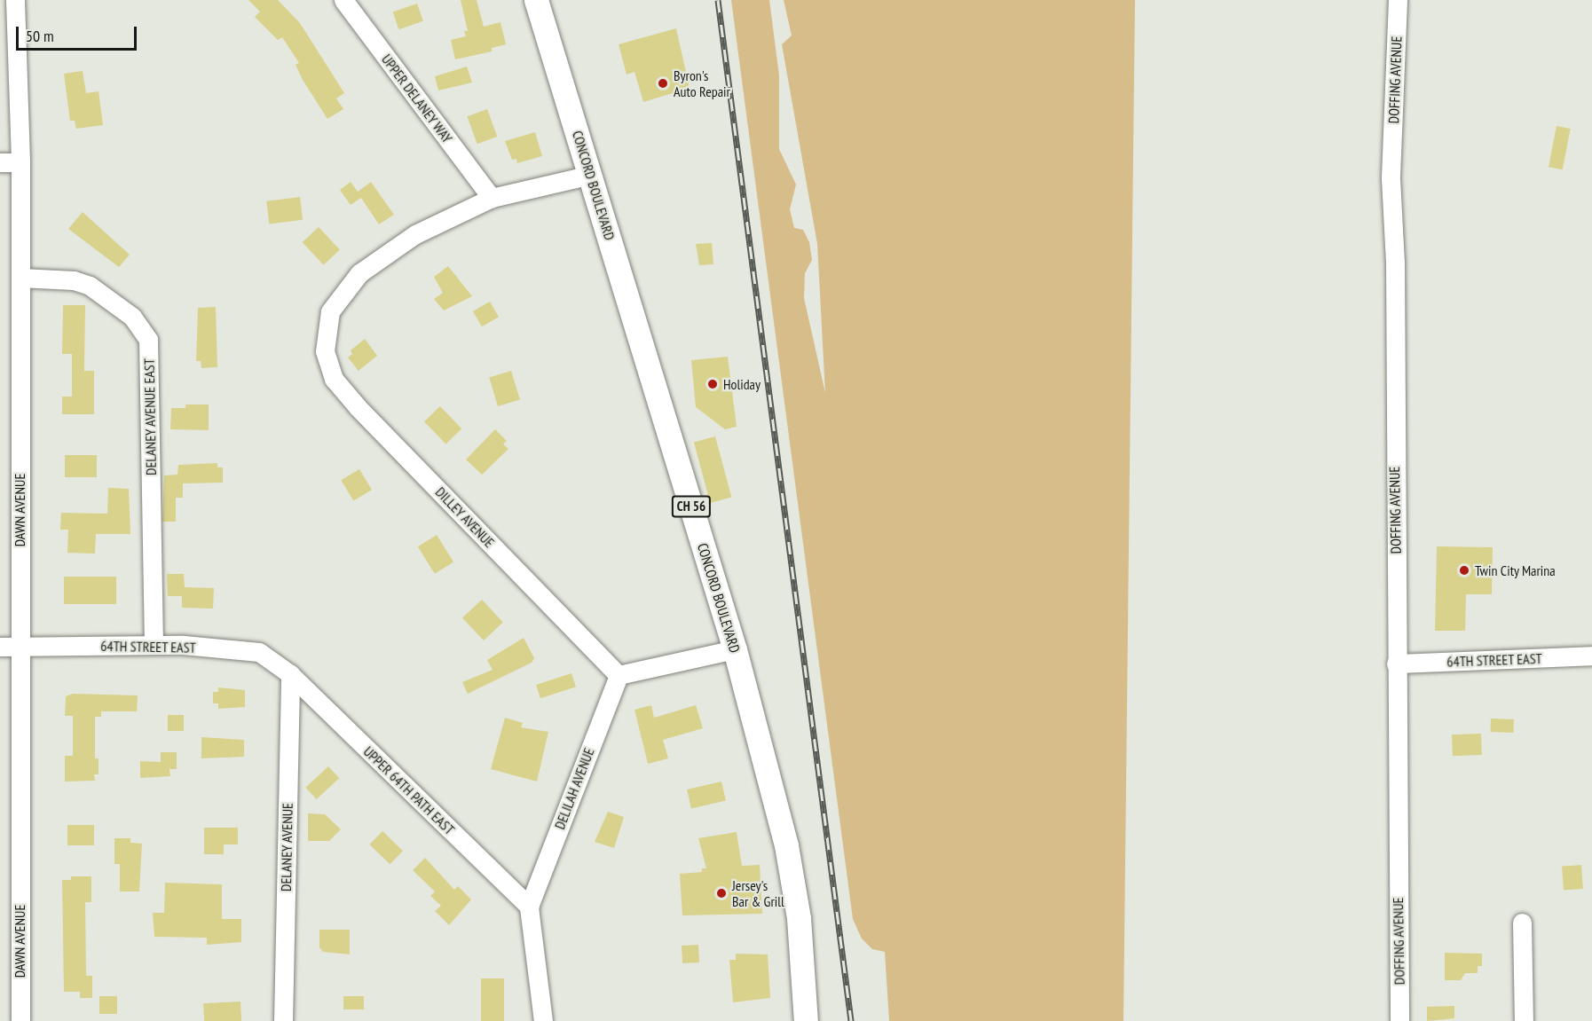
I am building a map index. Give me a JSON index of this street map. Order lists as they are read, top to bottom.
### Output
{
  "streets": {
    "main road": ["CONCORD BOULEVARD", "CH 56"],
    "street": [
      "DOFFING AVENUE",
      "UPPER DELANEY WAY",
      "DELANEY AVENUE EAST",
      "DAWN AVENUE",
      "DILLEY AVENUE",
      "64TH STREET EAST",
      "DELILAH AVENUE",
      "UPPER 64TH PATH EAST",
      "DELANEY AVENUE"
    ]
  },
  "crossings": [
    ["DOFFING AVENUE", "64TH STREET EAST"],
    ["UPPER DELANEY WAY", "DILLEY AVENUE"],
    ["DELANEY AVENUE EAST", "DAWN AVENUE"],
    ["DELANEY AVENUE EAST", "64TH STREET EAST"],
    ["DAWN AVENUE", "64TH STREET EAST"],
    ["DILLEY AVENUE", "DELILAH AVENUE"],
    ["64TH STREET EAST", "UPPER 64TH PATH EAST"],
    ["64TH STREET EAST", "DELANEY AVENUE"],
    ["DELILAH AVENUE", "UPPER 64TH PATH EAST"],
    ["UPPER 64TH PATH EAST", "DELANEY AVENUE"]
  ],
  "places": [
    "Byron's Auto Repair",
    "Holiday",
    "Twin City Marina",
    "Jersey's Bar & Grill"
  ],
  "scale_bar": "50 m"
}
